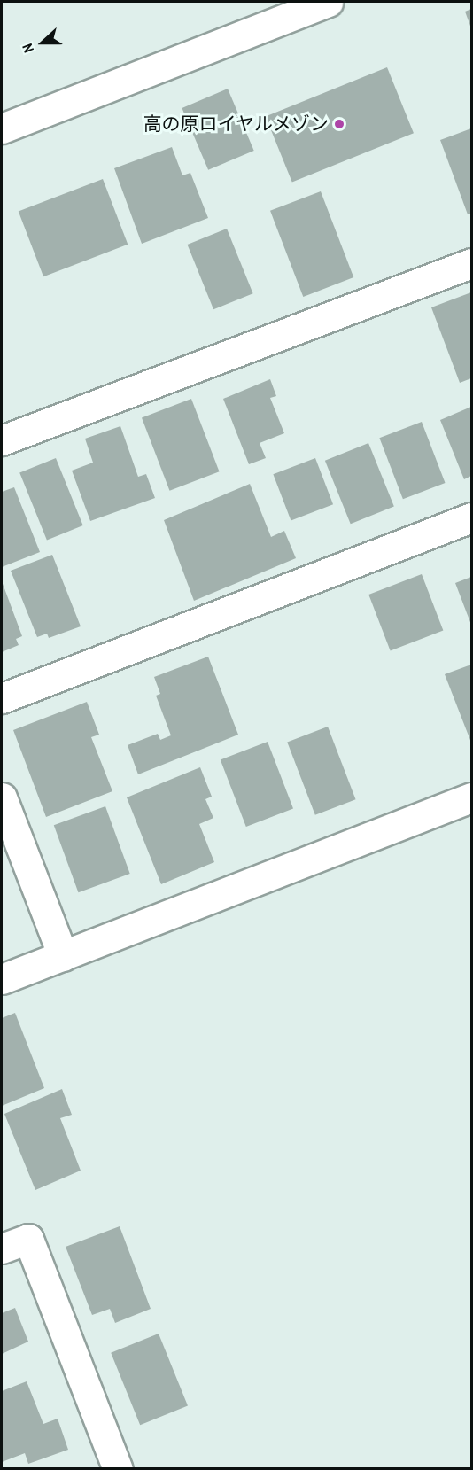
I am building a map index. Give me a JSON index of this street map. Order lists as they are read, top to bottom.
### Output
{
  "places": ["高の原ロイヤルメゾン"],
  "north": "left"
}
